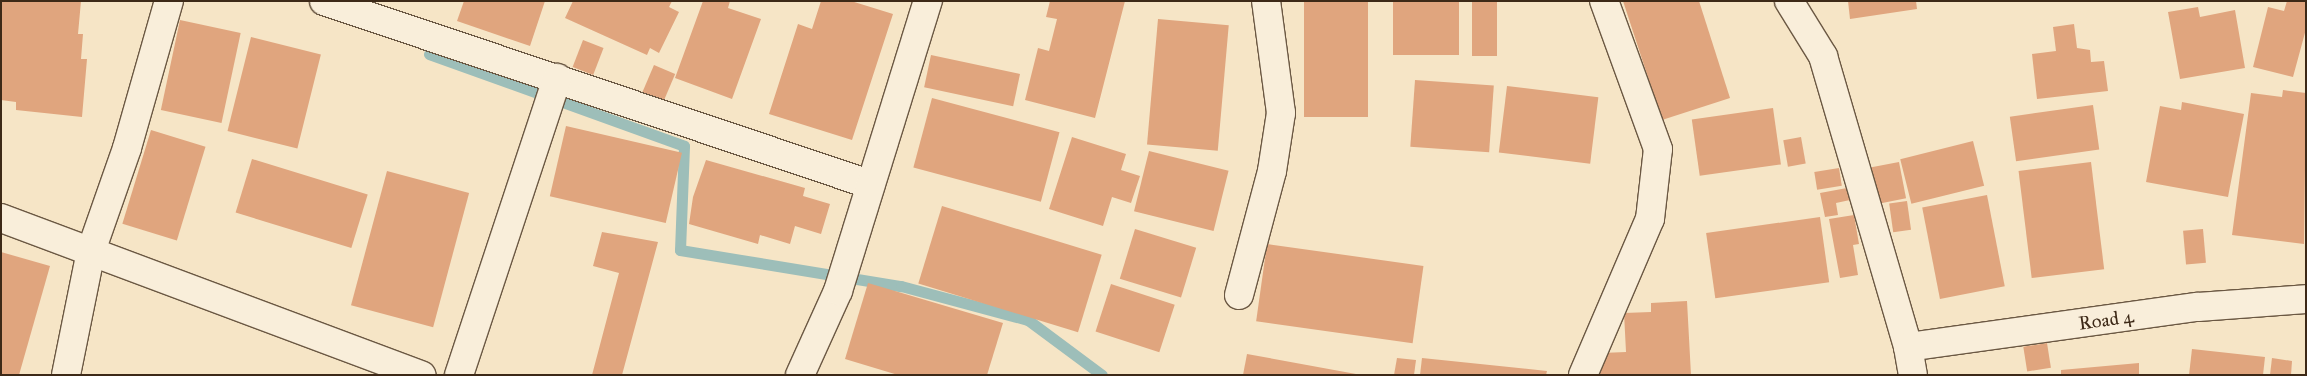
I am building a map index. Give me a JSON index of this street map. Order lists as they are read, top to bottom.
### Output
{
  "streets": {
    "street": ["Road 4"]
  }
}
